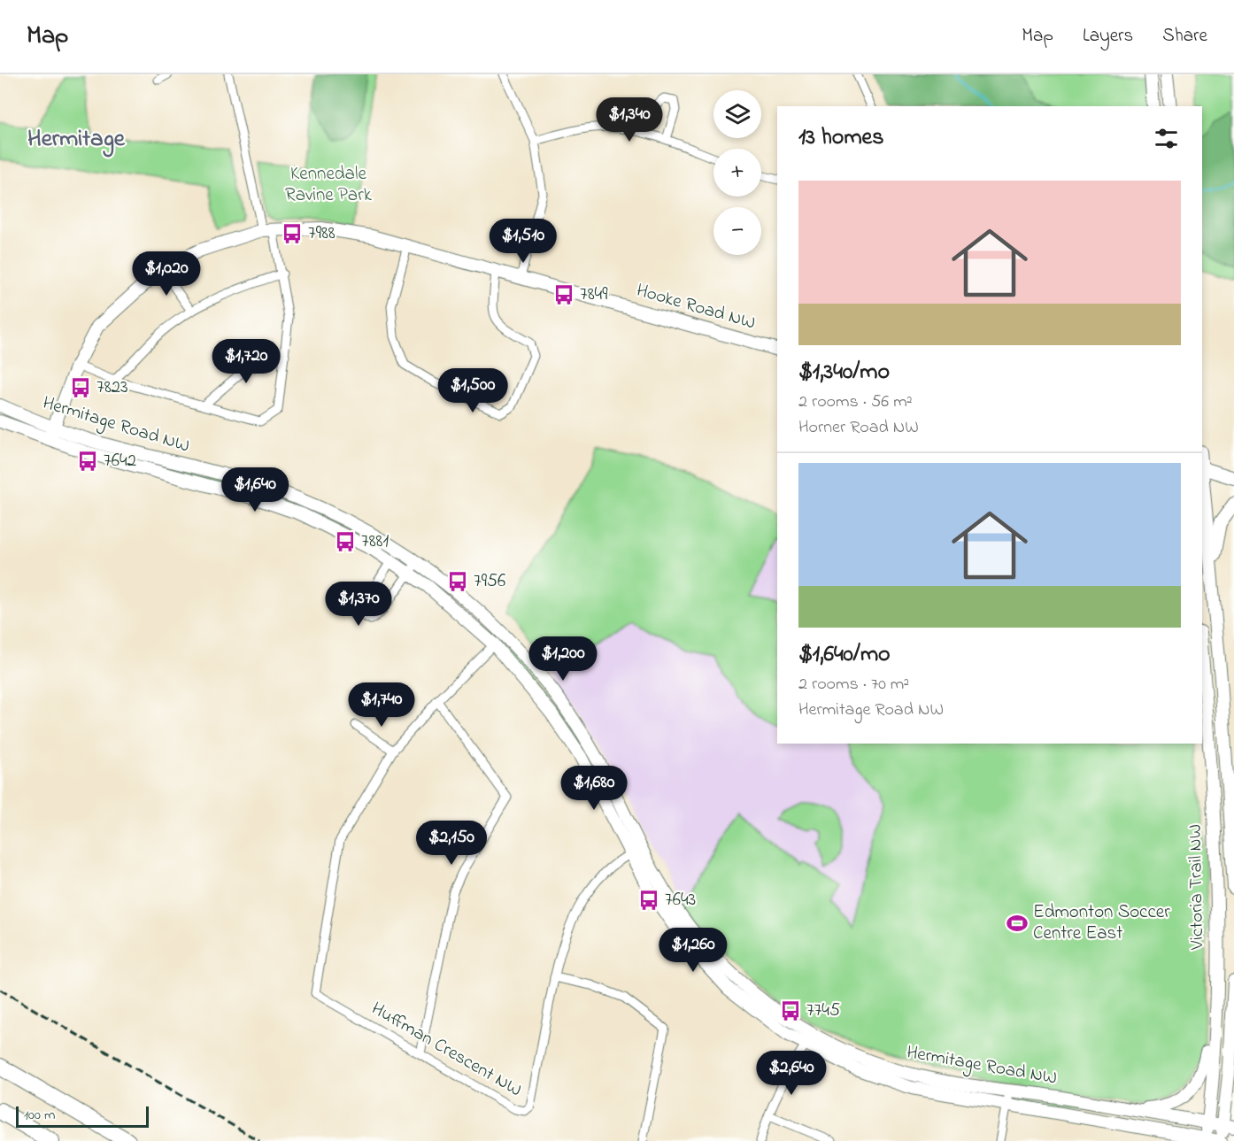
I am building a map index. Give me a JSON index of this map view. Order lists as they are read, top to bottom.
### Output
{
  "streets": {
    "street": [
      "Hooke Road NW",
      "Hermitage Road NW",
      "Victoria Trail NW",
      "Huffman Crescent NW"
    ]
  },
  "crossings": [
    ["Hooke Road NW", "Hermitage Road NW"],
    ["Hermitage Road NW", "Victoria Trail NW"],
    ["Hermitage Road NW", "Huffman Crescent NW"]
  ],
  "districts": ["Hermitage"],
  "parks": ["Kennedale Ravine Park"],
  "places": {
    "bus stop": [
      "7988",
      "7849",
      "7823",
      "7642",
      "7881",
      "7956",
      "7643",
      "7745"
    ],
    "sports": ["Edmonton Soccer Centre East"]
  },
  "scale_bar": "100 m",
  "page": {
    "header": "Map",
    "nav": ["Map", "Layers", "Share"],
    "map_buttons": ["+", "−"],
    "price": [
      "$1,340",
      "$1,510",
      "$1,020",
      "$1,720",
      "$1,500",
      "$1,640",
      "$1,370",
      "$1,200",
      "$1,740",
      "$1,680",
      "$2,150",
      "$1,260",
      "$2,640"
    ],
    "heading": "13 homes",
    "list": [
      {
        "name": "$1,340/mo",
        "note": "2 rooms · 56 m² · Horner Road NW"
      },
      {
        "name": "$1,640/mo",
        "note": "2 rooms · 70 m² · Hermitage Road NW"
      }
    ],
    "scale": "100 m"
  }
}
